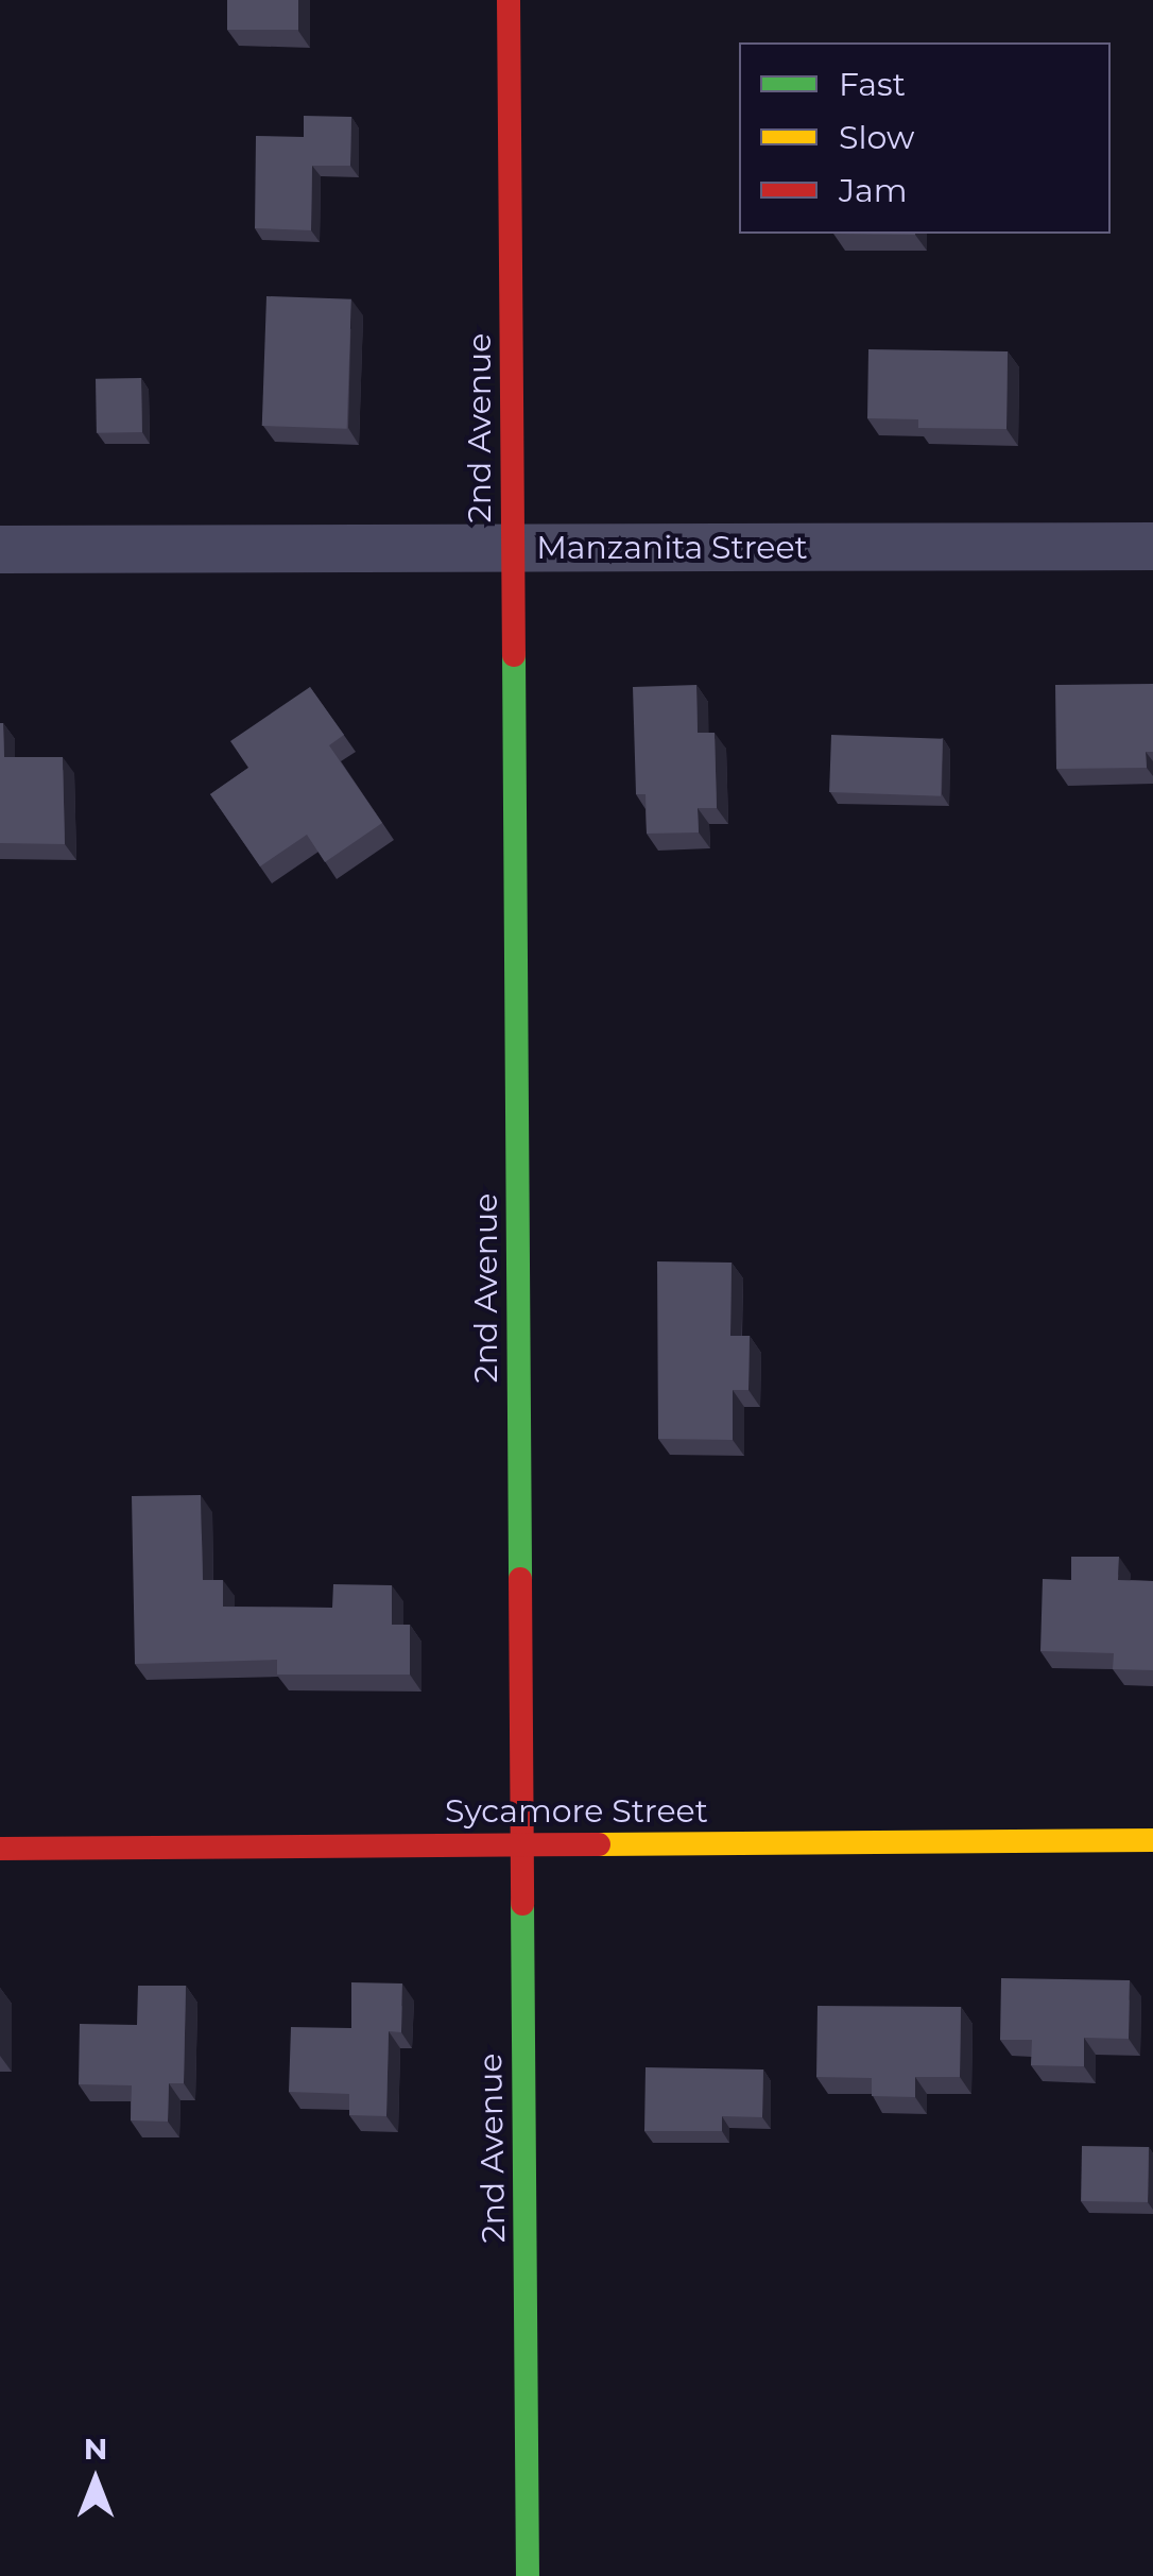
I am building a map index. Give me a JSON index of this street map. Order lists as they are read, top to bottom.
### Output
{
  "streets": {
    "street": ["2nd Avenue", "Manzanita Street", "Sycamore Street"]
  },
  "crossings": [
    ["2nd Avenue", "Manzanita Street"],
    ["2nd Avenue", "Sycamore Street"]
  ],
  "legend": ["Fast", "Slow", "Jam"],
  "north": "top"
}
